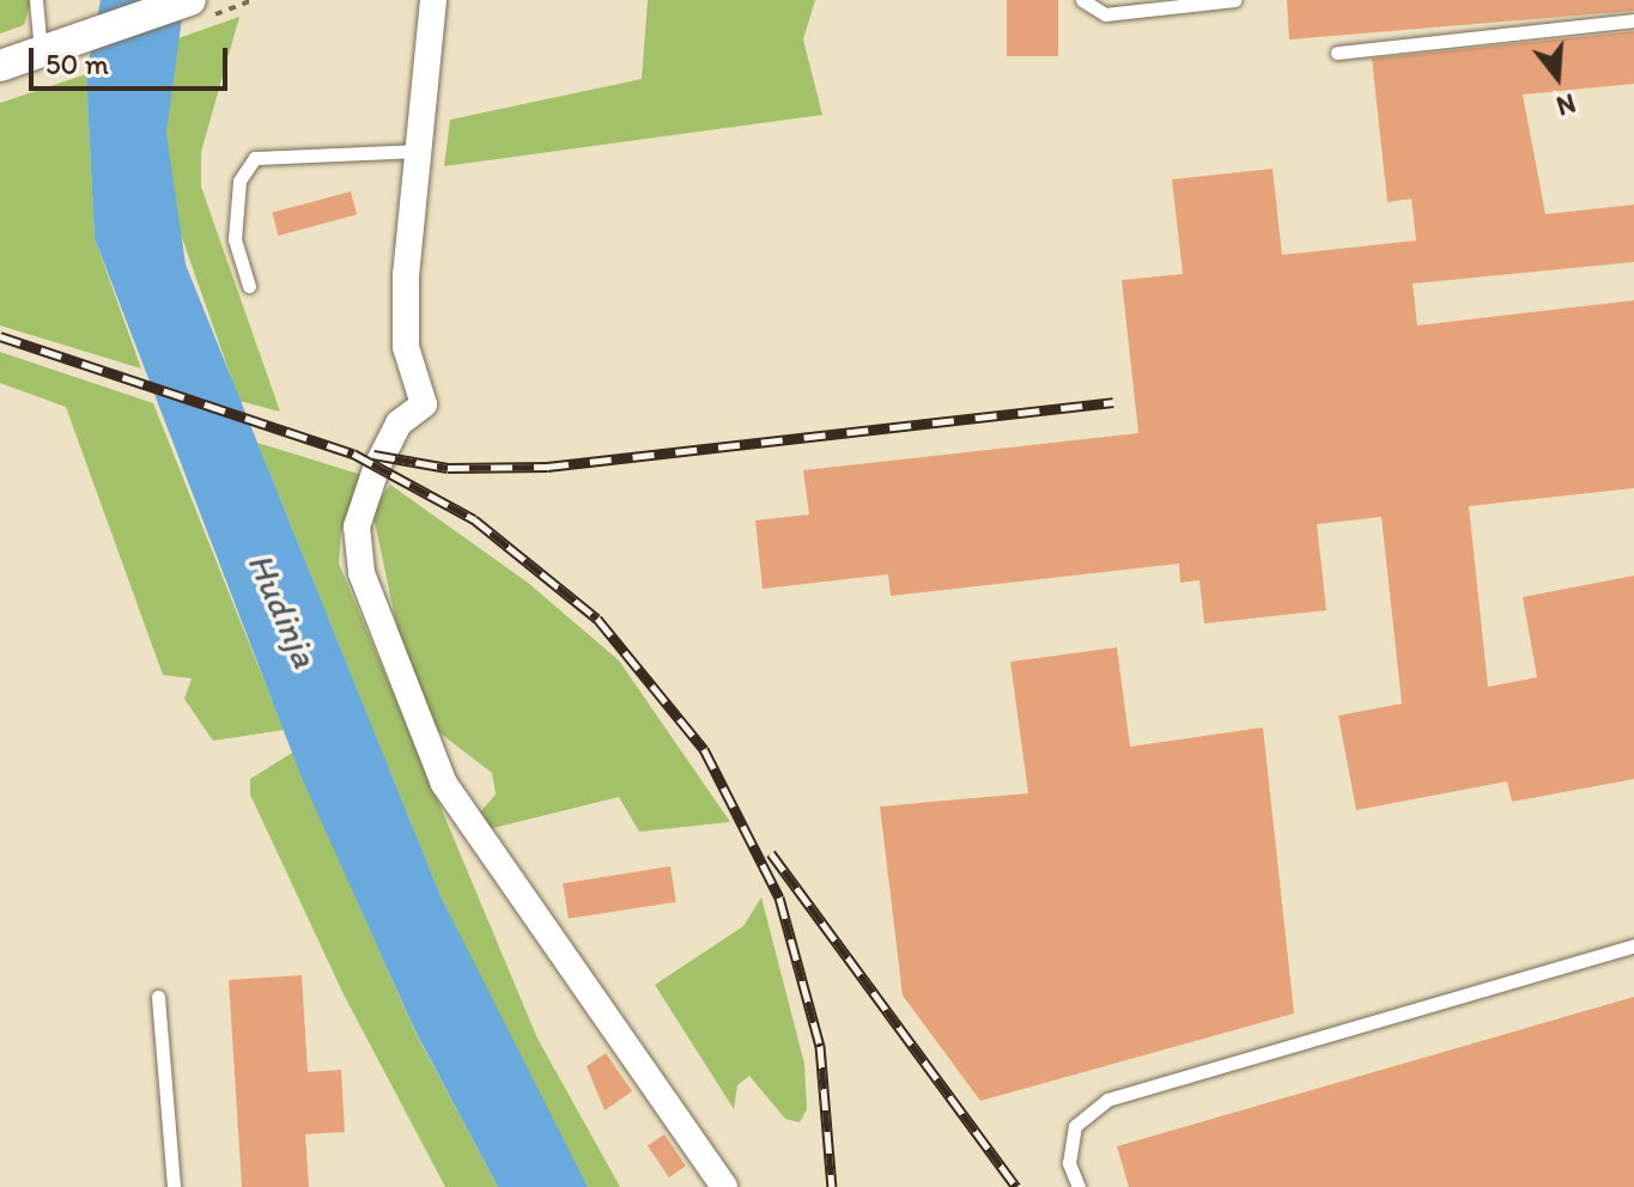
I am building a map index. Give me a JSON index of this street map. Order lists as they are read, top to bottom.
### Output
{
  "water": ["Hudinja"],
  "scale_bar": "50 m",
  "north": "bottom"
}
